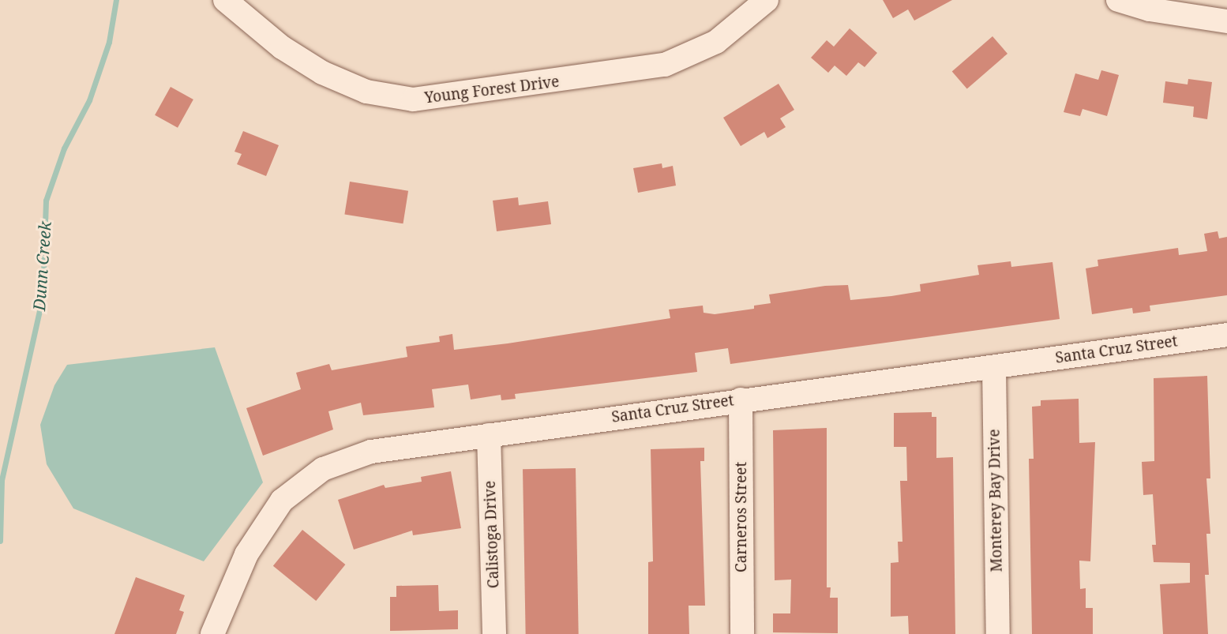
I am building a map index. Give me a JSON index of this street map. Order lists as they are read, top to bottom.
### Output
{
  "streets": {
    "street": [
      "Young Forest Drive",
      "Santa Cruz Street",
      "Monterey Bay Drive",
      "Carneros Street",
      "Calistoga Drive"
    ]
  },
  "crossings": [
    ["Santa Cruz Street", "Monterey Bay Drive"],
    ["Santa Cruz Street", "Carneros Street"],
    ["Santa Cruz Street", "Calistoga Drive"]
  ],
  "water": ["Dunn Creek"]
}
